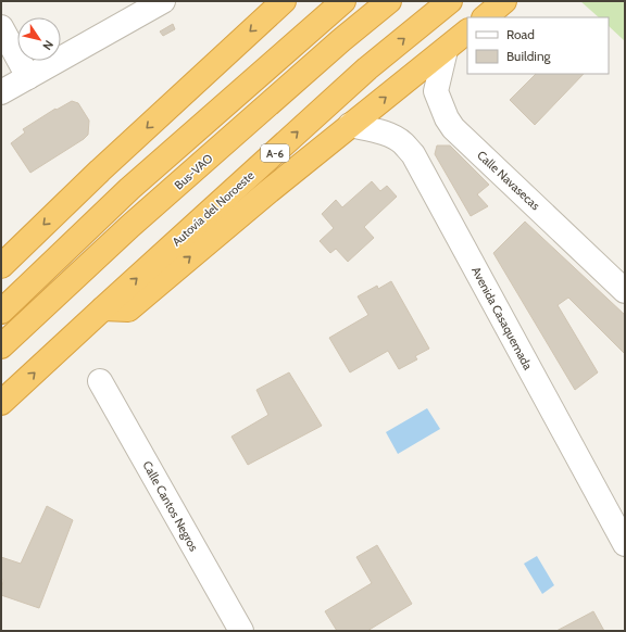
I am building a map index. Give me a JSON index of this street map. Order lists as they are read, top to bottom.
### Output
{
  "streets": {
    "highway": ["A-6", "Bus-VAO", "Autovía del Noroeste"],
    "street": ["Calle Navasecas", "Avenida Casaquemada", "Calle Cantos Negros"]
  },
  "legend": ["Road", "Building"],
  "north": "bottom right"
}
